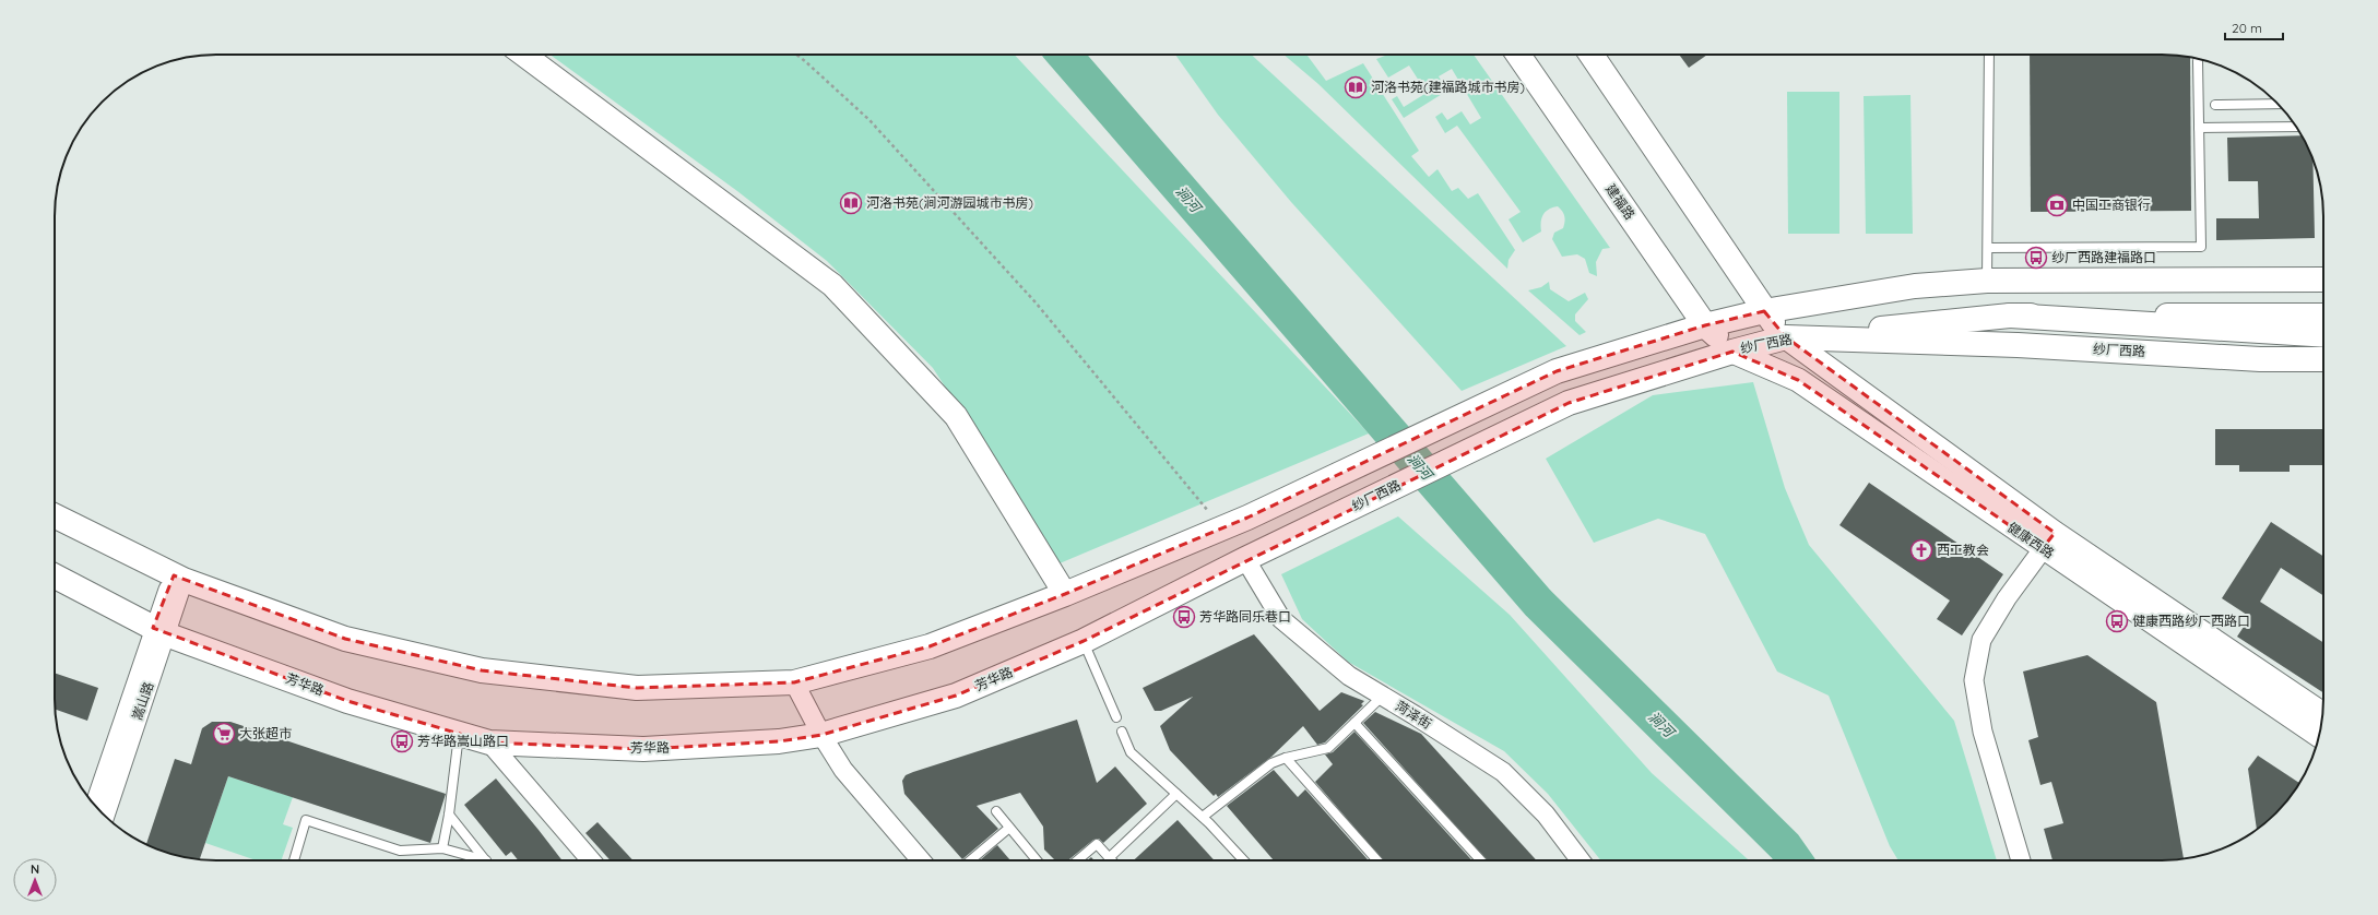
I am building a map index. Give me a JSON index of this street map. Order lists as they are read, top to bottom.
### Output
{
  "streets": {
    "main road": ["建福路", "纱厂西路", "芳华路"],
    "street": ["健康西路", "嵩山路", "菏泽街"]
  },
  "crossings": [
    ["建福路", "纱厂西路"],
    ["建福路", "健康西路"],
    ["纱厂西路", "健康西路"],
    ["纱厂西路", "芳华路"],
    ["纱厂西路", "菏泽街"],
    ["芳华路", "嵩山路"],
    ["芳华路", "菏泽街"]
  ],
  "water": ["涧河"],
  "places": {
    "library": ["河洛书苑(建福路城市书房)", "河洛书苑(涧河游园城市书房)"],
    "bank": ["中国工商银行"],
    "bus stop": [
      "纱厂西路建福路口",
      "芳华路同乐巷口",
      "健康西路纱厂西路口",
      "芳华路嵩山路口"
    ],
    "church": ["西工教会"],
    "supermarket": ["大张超市"]
  },
  "scale_bar": "20 m",
  "north": "top"
}
